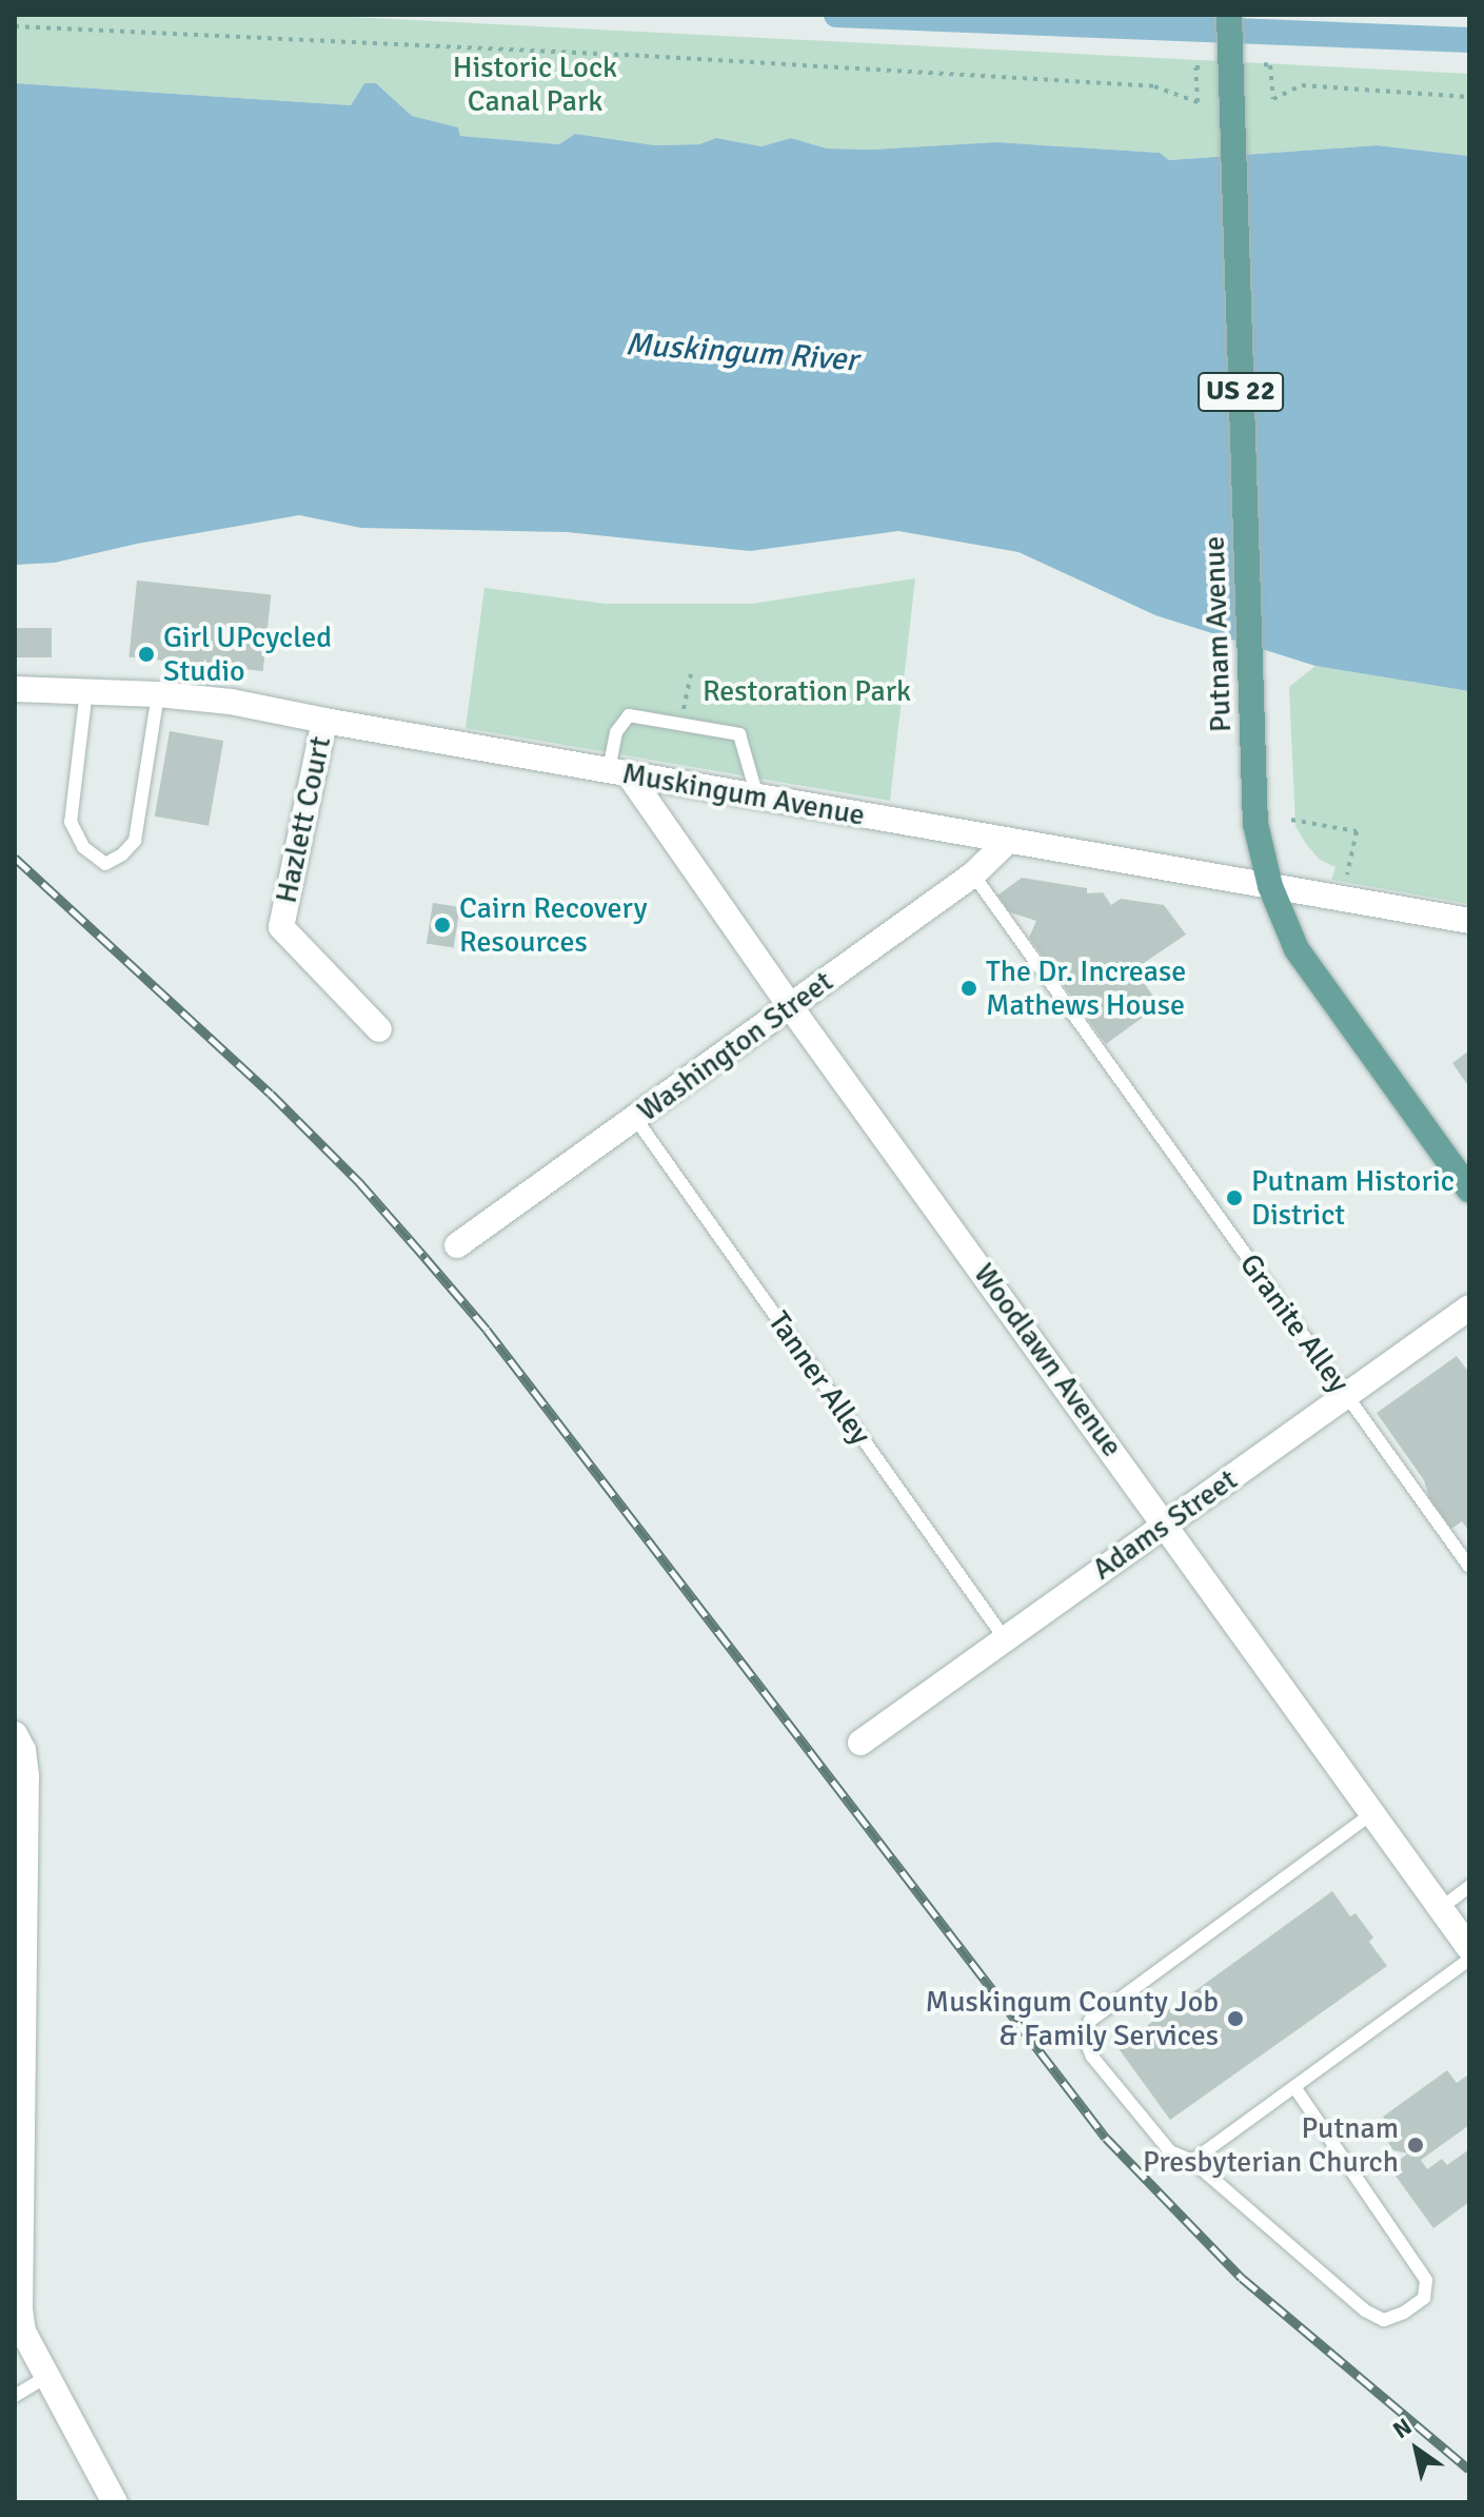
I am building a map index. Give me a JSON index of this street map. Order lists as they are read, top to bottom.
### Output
{
  "streets": {
    "main road": ["US 22", "Putnam Avenue"],
    "street": [
      "Muskingum Avenue",
      "Hazlett Court",
      "Washington Street",
      "Woodlawn Avenue",
      "Adams Street"
    ],
    "lane": ["Granite Alley", "Tanner Alley"]
  },
  "crossings": [
    ["Putnam Avenue", "Muskingum Avenue"],
    ["Muskingum Avenue", "Hazlett Court"],
    ["Muskingum Avenue", "Washington Street"],
    ["Muskingum Avenue", "Woodlawn Avenue"],
    ["Washington Street", "Granite Alley"],
    ["Washington Street", "Woodlawn Avenue"],
    ["Washington Street", "Tanner Alley"],
    ["Granite Alley", "Adams Street"],
    ["Woodlawn Avenue", "Adams Street"],
    ["Tanner Alley", "Adams Street"]
  ],
  "water": ["Muskingum River"],
  "parks": ["Historic Lock Canal Park", "Restoration Park"],
  "places": [
    "Girl UPcycled Studio",
    "Cairn Recovery Resources",
    "The Dr. Increase Mathews House",
    "Putnam Historic District",
    "Muskingum County Job & Family Services",
    "Putnam Presbyterian Church"
  ],
  "north": "top left"
}
